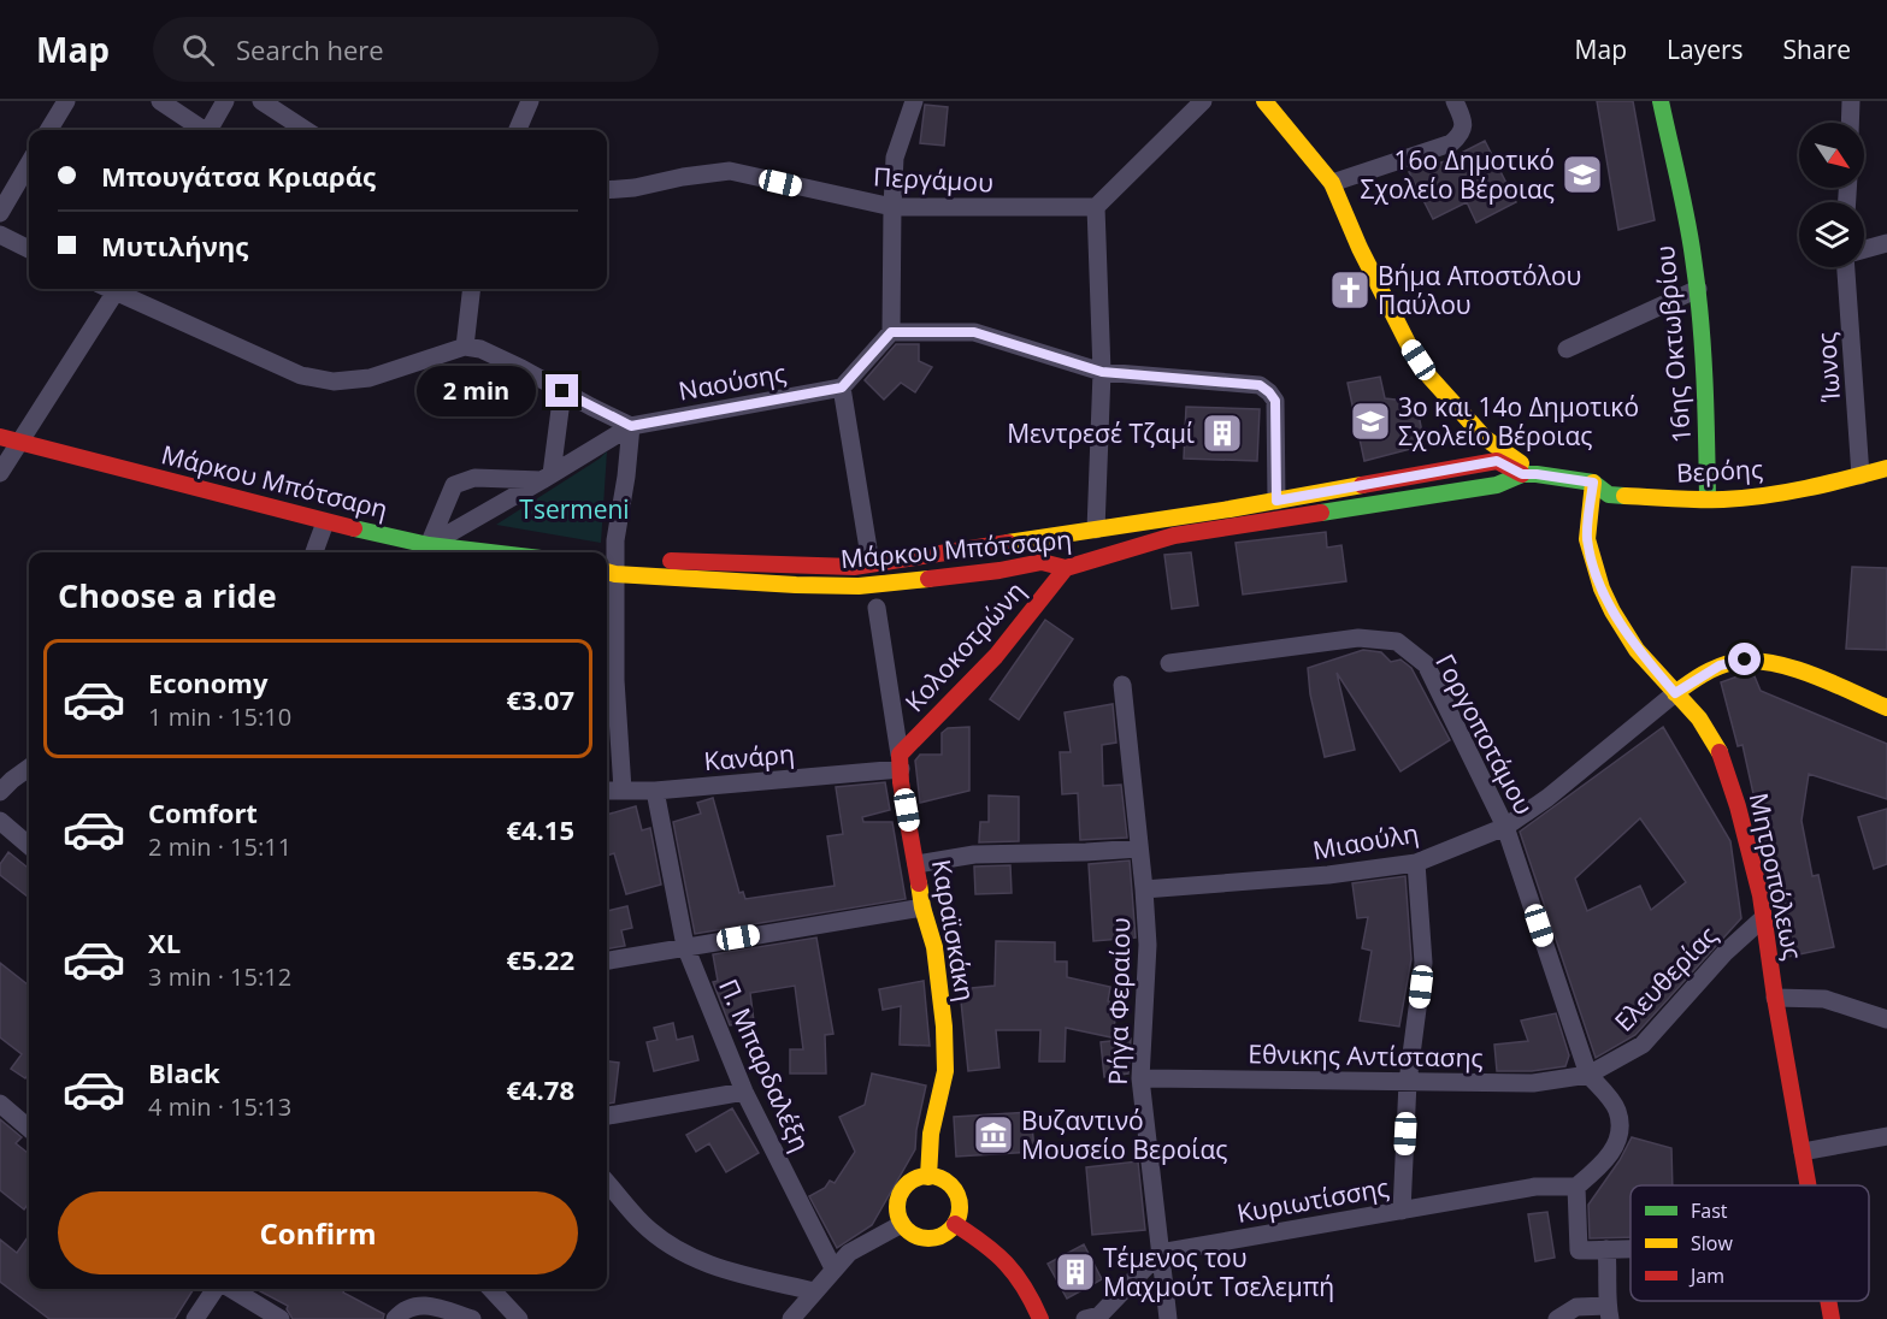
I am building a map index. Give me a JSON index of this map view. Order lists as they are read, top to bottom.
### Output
{
  "streets": {
    "street": [
      "Περγάμου",
      "16ης Οκτωβρίου",
      "Ίωνος",
      "Ναούσης",
      "Βερόης",
      "Μάρκου Μπότσαρη",
      "Κολοκοτρώνη",
      "Γοργοποτάμου",
      "Κανάρη",
      "Μιαούλη",
      "Μητροπόλεως",
      "Καραϊσκάκη",
      "Ελευθερίας",
      "Ρήγα Φεραίου",
      "Εθνικης Αντίστασης",
      "Π. Μπαρδαλέξη",
      "Κυριωτίσσης"
    ]
  },
  "crossings": [
    ["16ης Οκτωβρίου", "Βερόης"],
    ["Ίωνος", "Βερόης"],
    ["Βερόης", "Μάρκου Μπότσαρη"],
    ["Βερόης", "Μητροπόλεως"],
    ["Μάρκου Μπότσαρη", "Κολοκοτρώνη"],
    ["Μάρκου Μπότσαρη", "Μητροπόλεως"],
    ["Κολοκοτρώνη", "Κανάρη"],
    ["Κολοκοτρώνη", "Καραϊσκάκη"],
    ["Γοργοποτάμου", "Μιαούλη"],
    ["Γοργοποτάμου", "Ελευθερίας"],
    ["Γοργοποτάμου", "Εθνικης Αντίστασης"],
    ["Κανάρη", "Καραϊσκάκη"],
    ["Κανάρη", "Π. Μπαρδαλέξη"],
    ["Μιαούλη", "Μητροπόλεως"],
    ["Μιαούλη", "Ρήγα Φεραίου"],
    ["Μητροπόλεως", "Ελευθερίας"],
    ["Ελευθερίας", "Εθνικης Αντίστασης"],
    ["Ρήγα Φεραίου", "Εθνικης Αντίστασης"],
    ["Ρήγα Φεραίου", "Κυριωτίσσης"]
  ],
  "parks": ["Tsermeni"],
  "places": {
    "school or university": ["16ο Δημοτικό Σχολείο Βέροιας", "3ο και 14ο Δημοτικό Σχολείο Βέροιας"],
    "church": ["Βήμα Αποστόλου Παύλου"],
    "building": ["Μεντρεσέ Τζαμί", "Τέμενος του Μαχμούτ Τσελεμπή"],
    "museum": ["Βυζαντινό Μουσείο Βεροίας"]
  },
  "legend": ["Fast", "Slow", "Jam"],
  "north": "bottom right",
  "page": {
    "header": "Map",
    "search": "Search here",
    "nav": ["Map", "Layers", "Share"],
    "banner": ["Μπουγάτσα Κριαράς", "Mυτιλήνης"],
    "bubble": "2 min",
    "heading": "Choose a ride",
    "list": [
      {
        "name": "Economy",
        "note": "1 min · 15:10",
        "value": "€3.07"
      },
      {
        "name": "Comfort",
        "note": "2 min · 15:11",
        "value": "€4.15"
      },
      {
        "name": "XL",
        "note": "3 min · 15:12",
        "value": "€5.22"
      },
      {
        "name": "Black",
        "note": "4 min · 15:13",
        "value": "€4.78"
      }
    ],
    "buttons": "Confirm"
  }
}
